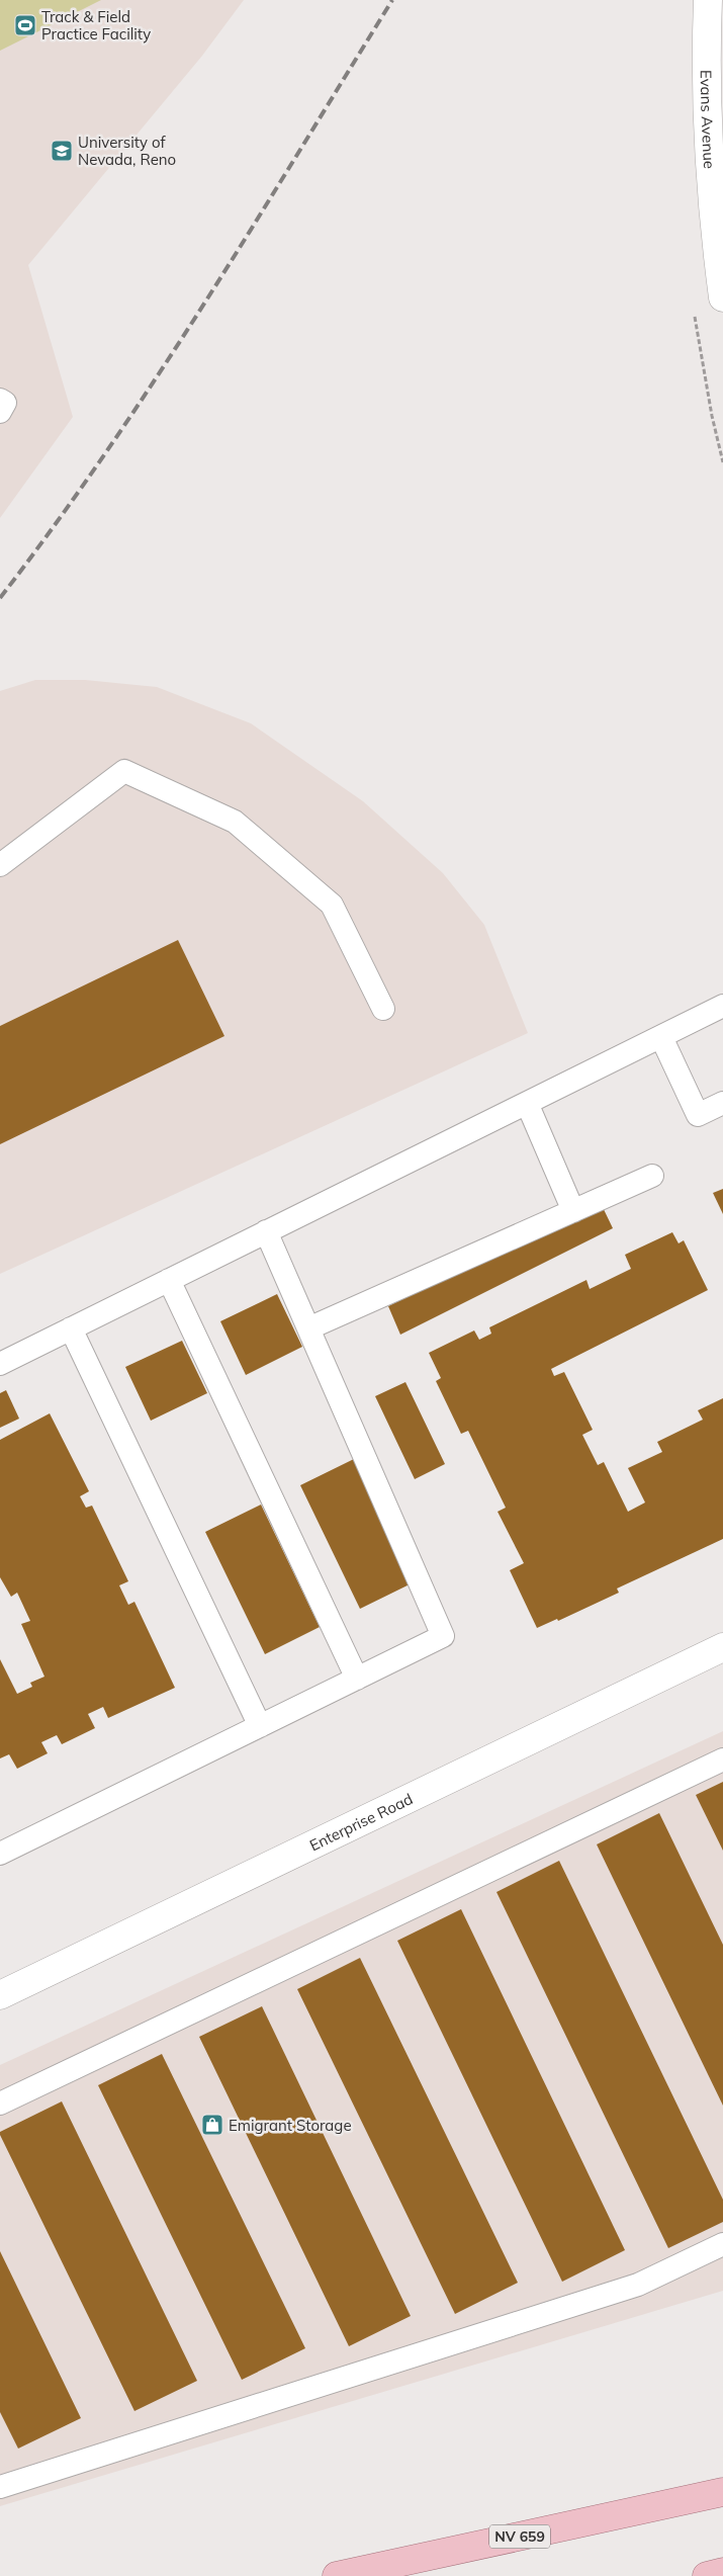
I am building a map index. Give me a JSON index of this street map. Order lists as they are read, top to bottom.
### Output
{
  "streets": {
    "main road": ["NV 659"],
    "street": ["Evans Avenue", "Enterprise Road"]
  },
  "places": {
    "sports": ["Track & Field Practice Facility"],
    "school or university": ["University of Nevada, Reno"],
    "shop": ["Emigrant Storage"]
  }
}
